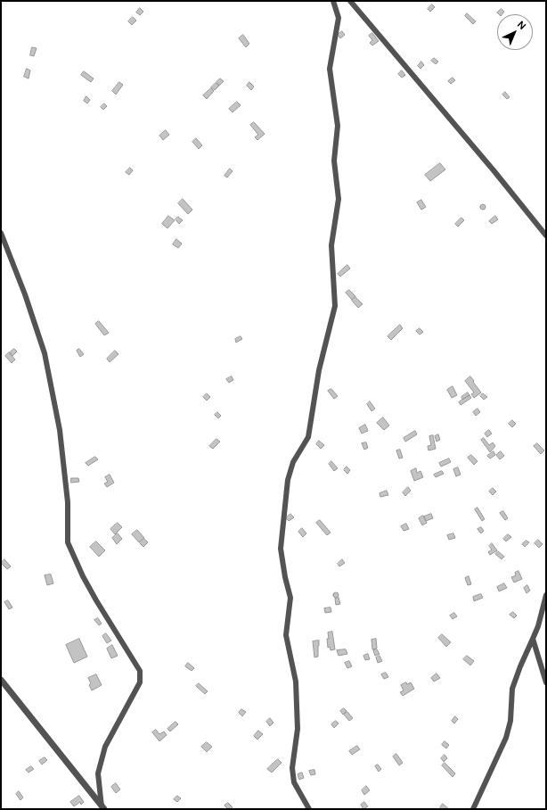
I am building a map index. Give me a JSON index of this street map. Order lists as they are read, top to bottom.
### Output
{
  "north": "top right"
}
